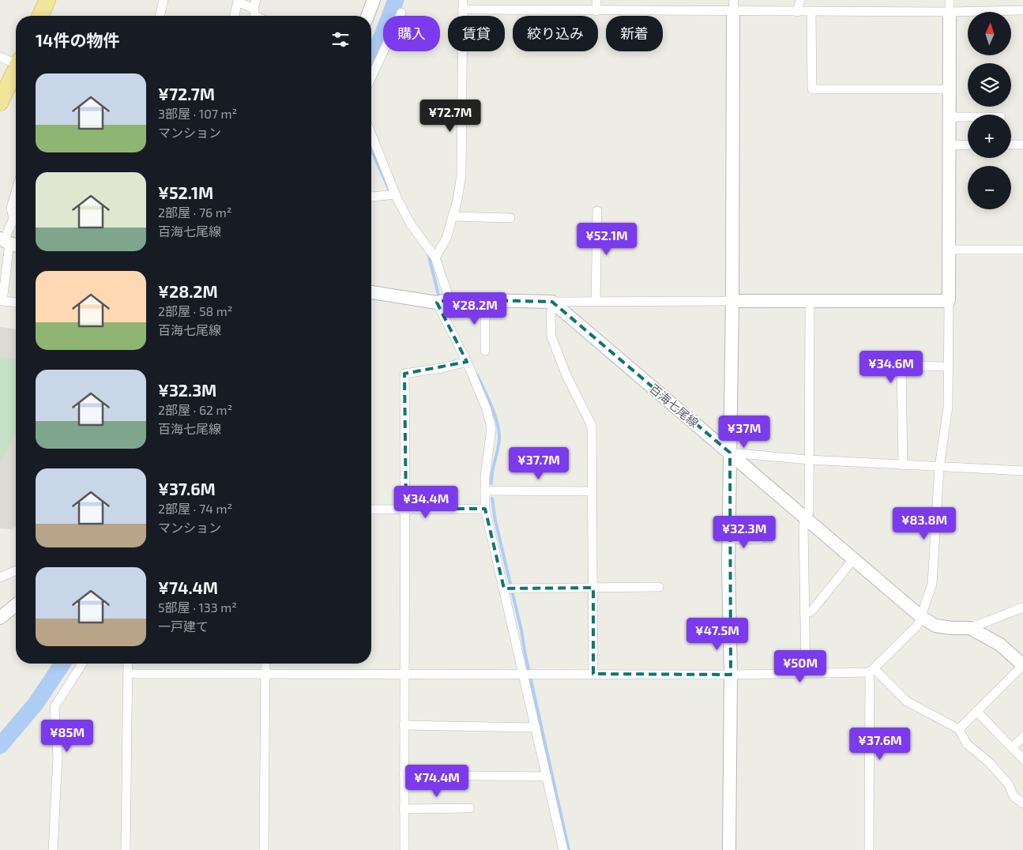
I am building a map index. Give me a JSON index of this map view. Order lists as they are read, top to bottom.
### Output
{
  "streets": {
    "street": ["百海七尾線"]
  },
  "north": "top",
  "page": {
    "map_buttons": ["+", "−"],
    "chip": [
      "購入",
      "賃貸",
      "絞り込み",
      "新着"
    ],
    "heading": "14件の物件",
    "list": [
      {
        "name": "¥72.7M",
        "note": "3部屋 · 107 m² · マンション"
      },
      {
        "name": "¥52.1M",
        "note": "2部屋 · 76 m² · 百海七尾線"
      },
      {
        "name": "¥28.2M",
        "note": "2部屋 · 58 m² · 百海七尾線"
      },
      {
        "name": "¥32.3M",
        "note": "2部屋 · 62 m² · 百海七尾線"
      },
      {
        "name": "¥37.6M",
        "note": "2部屋 · 74 m² · マンション"
      },
      {
        "name": "¥74.4M",
        "note": "5部屋 · 133 m² · 一戸建て"
      }
    ],
    "price": [
      "¥72.7M",
      "¥52.1M",
      "¥28.2M",
      "¥34.6M",
      "¥37M",
      "¥37.7M",
      "¥34.4M",
      "¥83.8M",
      "¥32.3M",
      "¥47.5M",
      "¥50M",
      "¥85M",
      "¥37.6M",
      "¥74.4M"
    ]
  }
}
